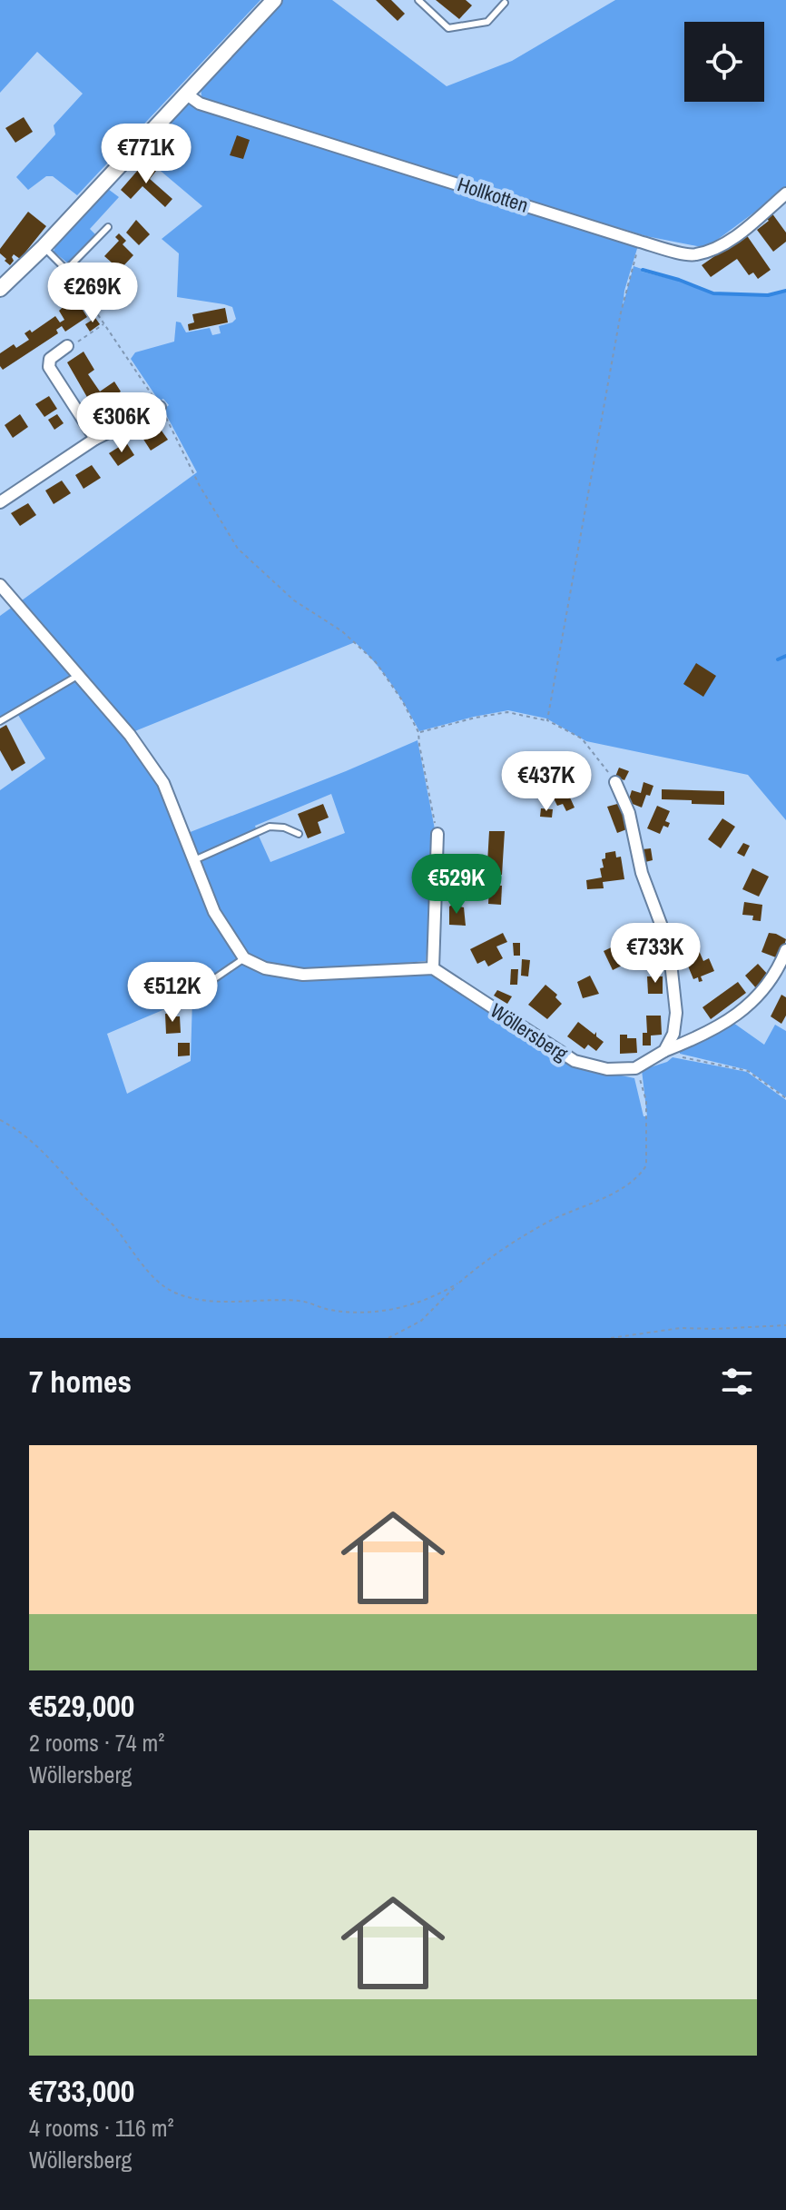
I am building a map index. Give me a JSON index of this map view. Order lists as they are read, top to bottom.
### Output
{
  "streets": {
    "street": ["Hollkotten", "Wöllersberg"]
  },
  "page": {
    "price": [
      "€771K",
      "€269K",
      "€306K",
      "€437K",
      "€529K",
      "€733K",
      "€512K"
    ],
    "heading": "7 homes",
    "list": [
      {
        "name": "€529,000",
        "note": "2 rooms · 74 m² · Wöllersberg"
      },
      {
        "name": "€733,000",
        "note": "4 rooms · 116 m² · Wöllersberg"
      }
    ]
  }
}
